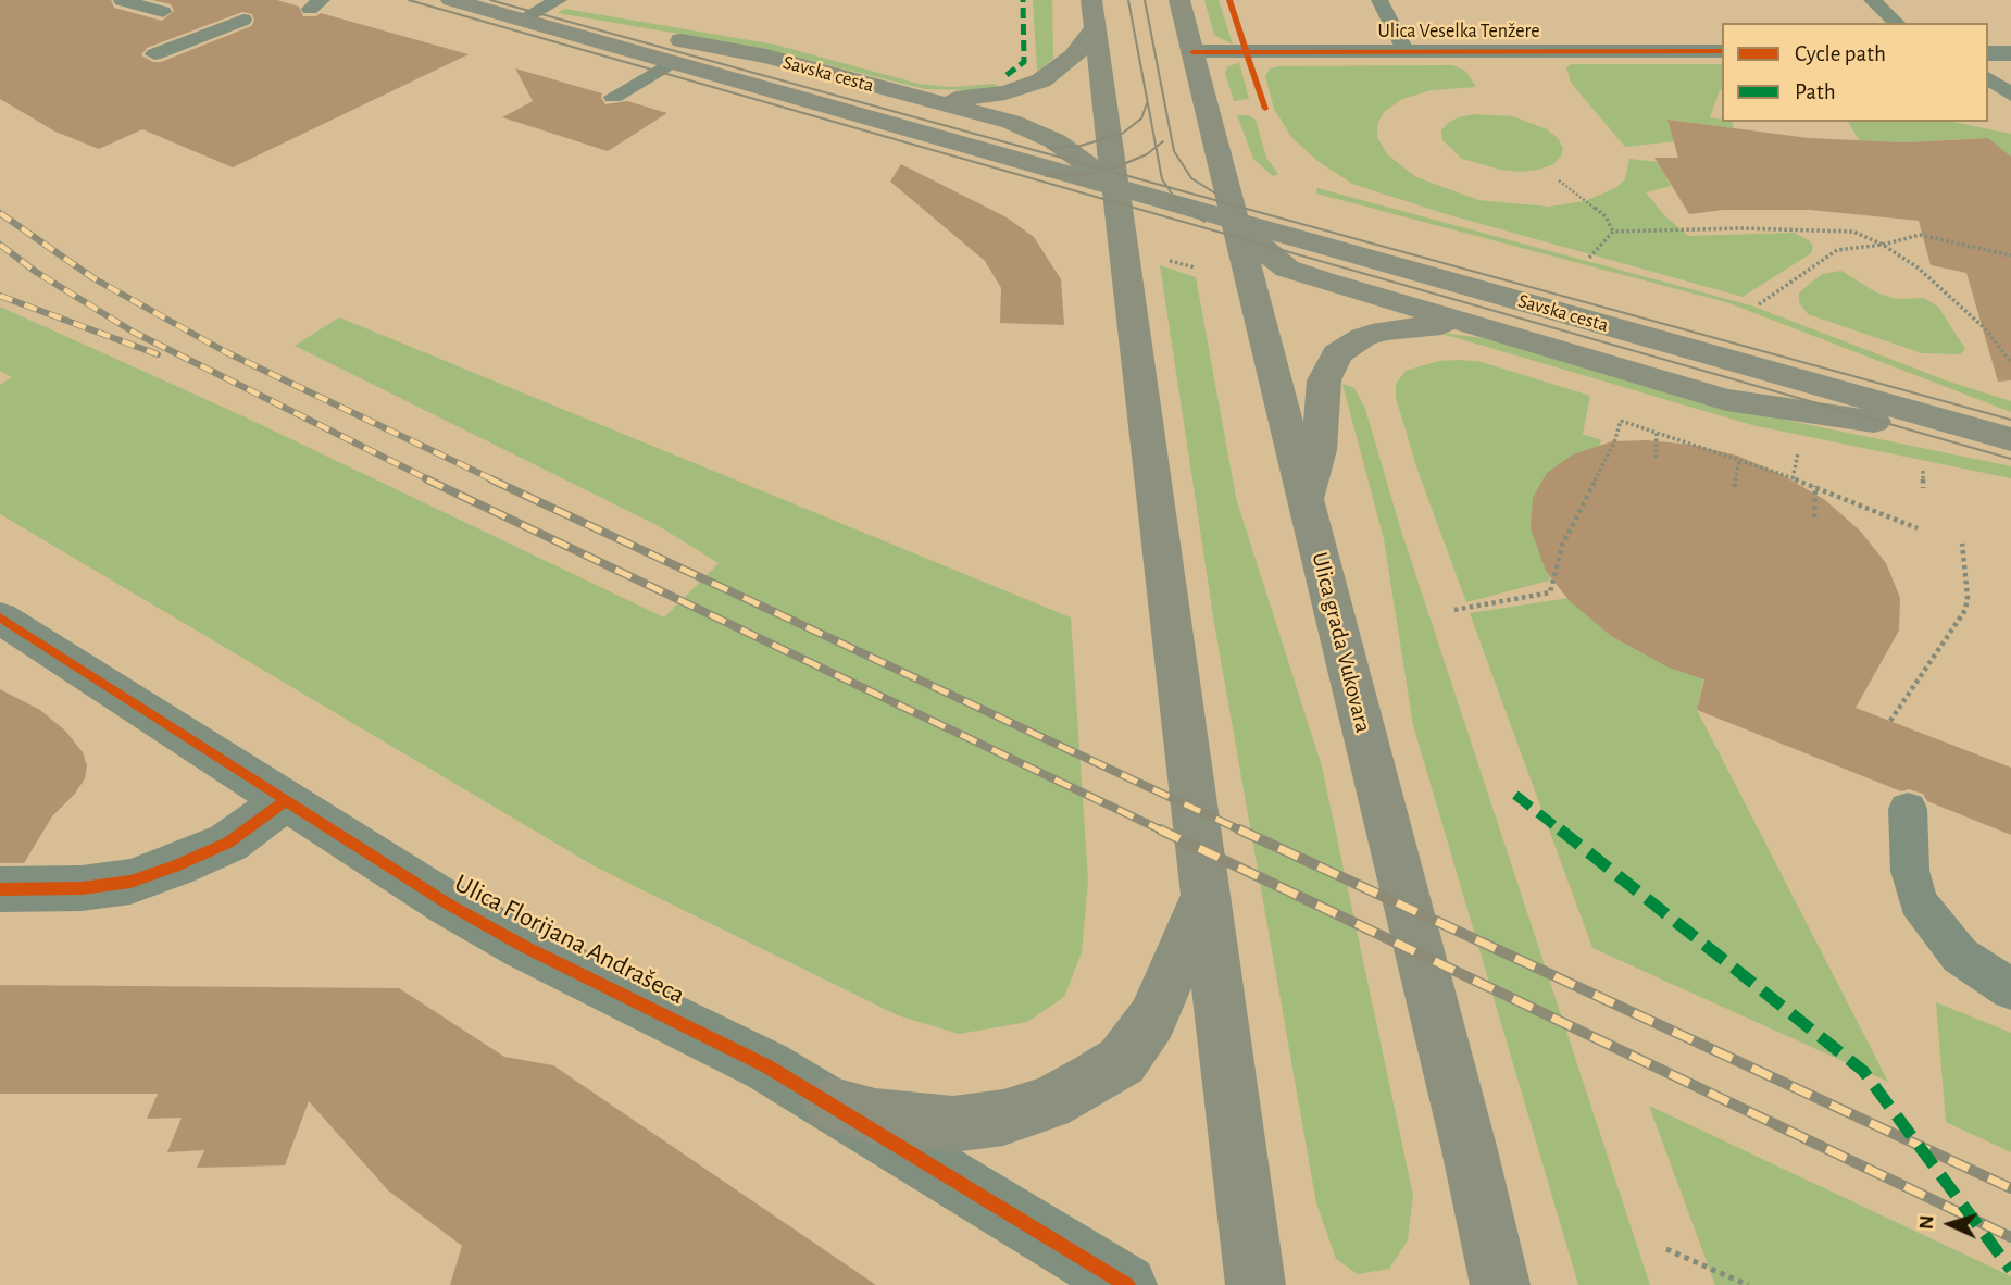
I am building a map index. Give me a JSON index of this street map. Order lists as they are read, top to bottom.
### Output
{
  "streets": {
    "main road": ["Savska cesta", "Ulica grada Vukovara"],
    "street": ["Ulica Veselka Tenžere", "Ulica Florijana Andrašeca"]
  },
  "crossings": [
    ["Ulica Veselka Tenžere", "Ulica grada Vukovara"],
    ["Savska cesta", "Ulica grada Vukovara"]
  ],
  "legend": ["Cycle path", "Path"],
  "north": "left"
}
